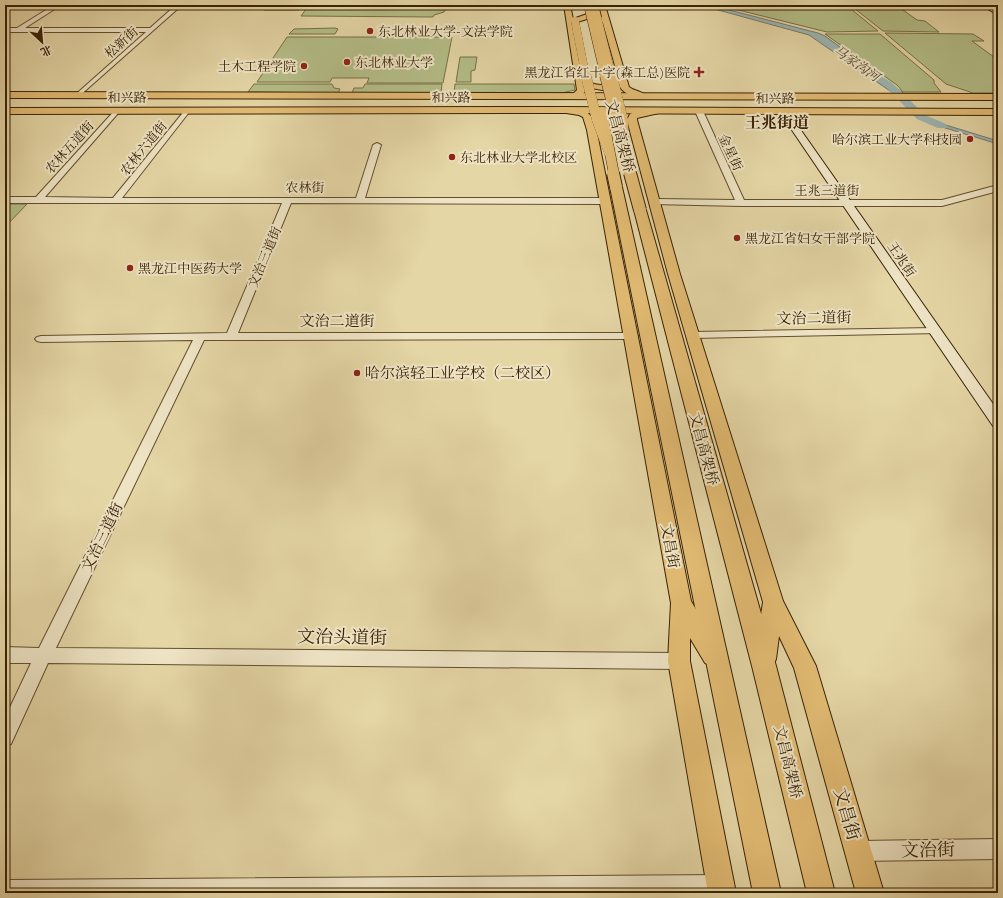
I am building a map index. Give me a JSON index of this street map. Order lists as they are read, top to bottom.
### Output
{
  "streets": {
    "highway": ["和兴路", "文昌高架桥"],
    "main road": ["王兆街", "文昌街"],
    "street": [
      "松新街",
      "农林五道街",
      "农林六道街",
      "金星街",
      "农林街",
      "王兆三道街",
      "文治三道街",
      "文治二道街",
      "文治头道街",
      "文治街"
    ]
  },
  "crossings": [
    ["松新街", "和兴路"],
    ["和兴路", "农林五道街"],
    ["和兴路", "农林六道街"],
    ["和兴路", "金星街"],
    ["和兴路", "王兆街"],
    ["和兴路", "文昌街"],
    ["文昌高架桥", "王兆三道街"],
    ["农林五道街", "农林街"],
    ["农林六道街", "农林街"],
    ["金星街", "王兆三道街"],
    ["农林街", "文治三道街"],
    ["农林街", "文昌街"],
    ["王兆三道街", "王兆街"],
    ["文治三道街", "文治二道街"],
    ["文治三道街", "文治头道街"],
    ["王兆街", "文治二道街"],
    ["文治二道街", "文昌街"],
    ["文昌街", "文治头道街"],
    ["文昌街", "文治街"]
  ],
  "districts": ["王兆街道"],
  "water": ["马家沟河"],
  "places": {
    "other": [
      "东北林业大学-文法学院",
      "东北林业大学",
      "土木工程学院",
      "哈尔滨工业大学科技园",
      "东北林业大学北校区",
      "黑龙江省妇女干部学院",
      "黑龙江中医药大学",
      "哈尔滨轻工业学校（二校区）"
    ],
    "health": ["黑龙江省红十字(森工总)医院"]
  },
  "north": "bottom right"
}
